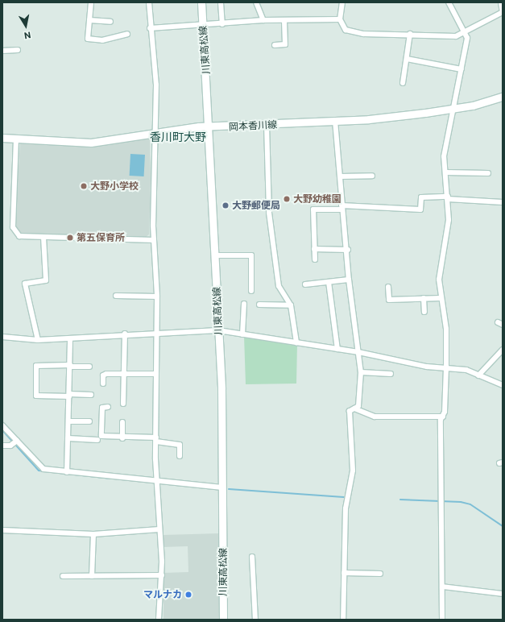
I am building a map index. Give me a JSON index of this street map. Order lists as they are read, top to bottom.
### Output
{
  "streets": {
    "main road": ["川東高松線", "岡本香川線"]
  },
  "crossings": [
    ["川東高松線", "岡本香川線"]
  ],
  "districts": ["香川町大野"],
  "places": [
    "大野小学校",
    "大野幼稚園",
    "大野郵便局",
    "第五保育所",
    "マルナカ"
  ],
  "north": "bottom"
}
